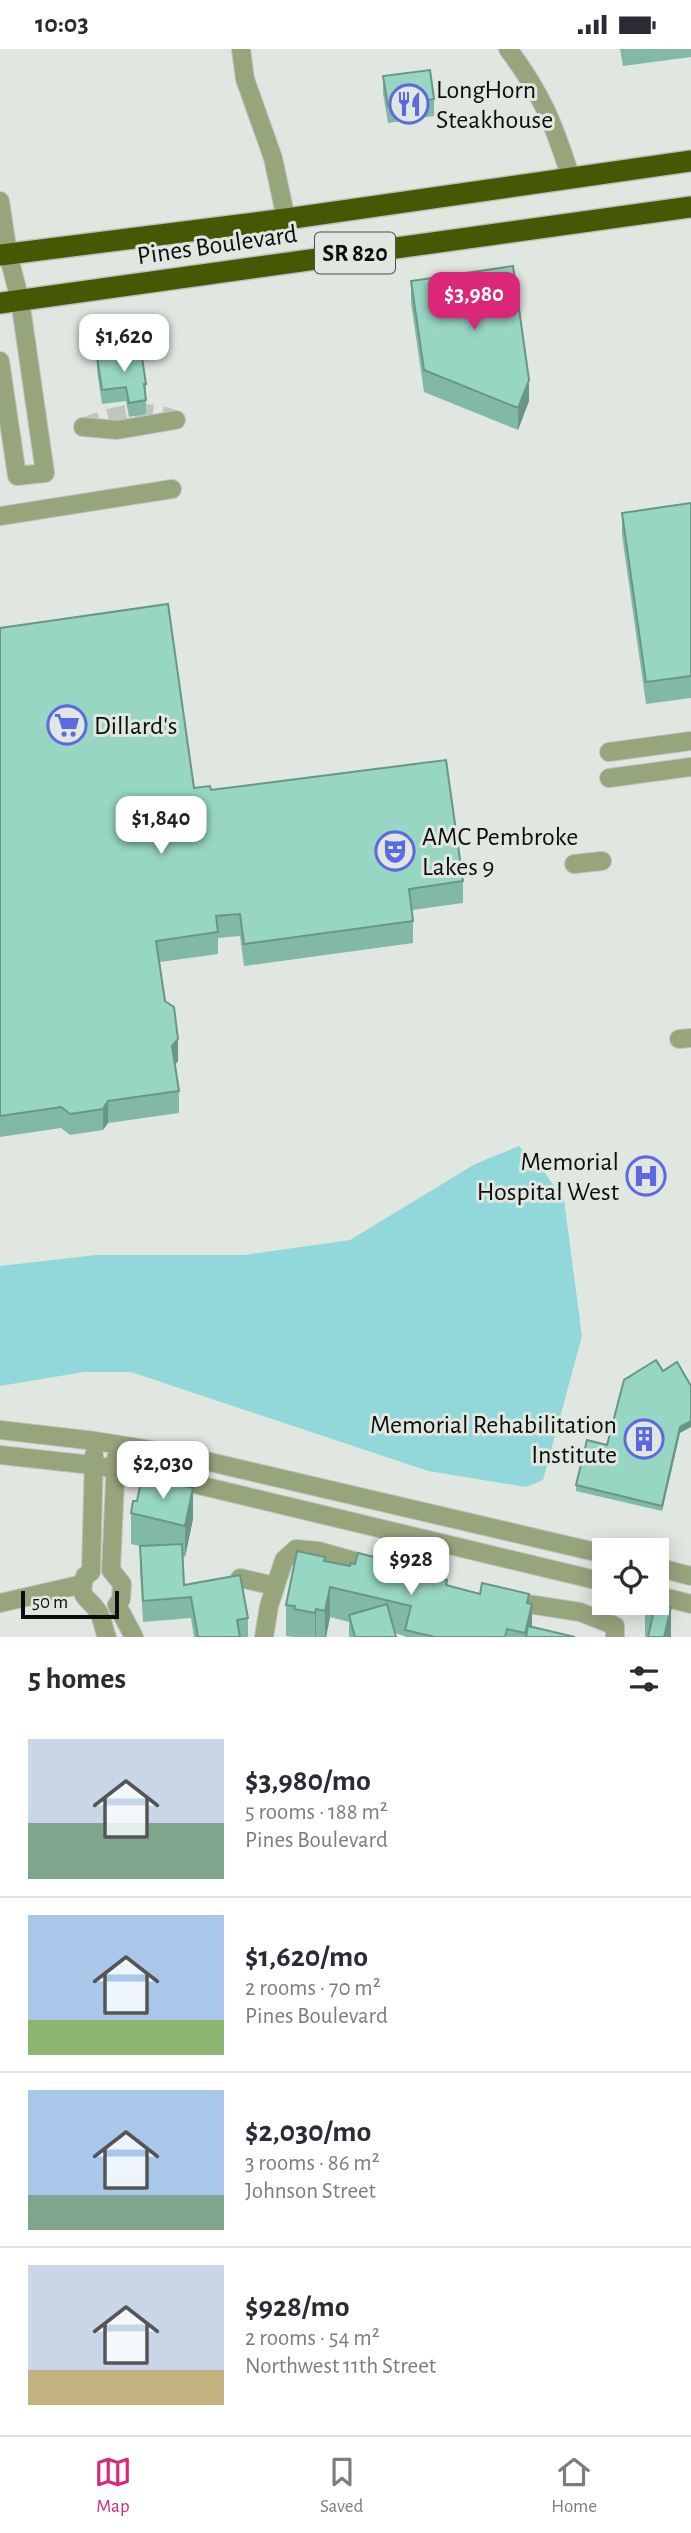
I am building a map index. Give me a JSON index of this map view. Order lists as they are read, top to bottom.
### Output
{
  "streets": {
    "highway": ["Pines Boulevard", "SR 820"]
  },
  "places": {
    "restaurant": ["LongHorn Steakhouse"],
    "supermarket": ["Dillard's"],
    "theatre": ["AMC Pembroke Lakes 9"],
    "hospital": ["Memorial Hospital West"],
    "building": ["Memorial Rehabilitation Institute"]
  },
  "scale_bar": "50 m",
  "page": {
    "status": "10:03",
    "price": [
      "$3,980",
      "$1,620",
      "$1,840",
      "$2,030",
      "$928"
    ],
    "scale": "50 m",
    "heading": "5 homes",
    "list": [
      {
        "name": "$3,980/mo",
        "note": "5 rooms · 188 m² · Pines Boulevard"
      },
      {
        "name": "$1,620/mo",
        "note": "2 rooms · 70 m² · Pines Boulevard"
      },
      {
        "name": "$2,030/mo",
        "note": "3 rooms · 86 m² · Johnson Street"
      },
      {
        "name": "$928/mo",
        "note": "2 rooms · 54 m² · Northwest 11th Street"
      }
    ],
    "tabs": ["Map", "Saved", "Home"]
  }
}
